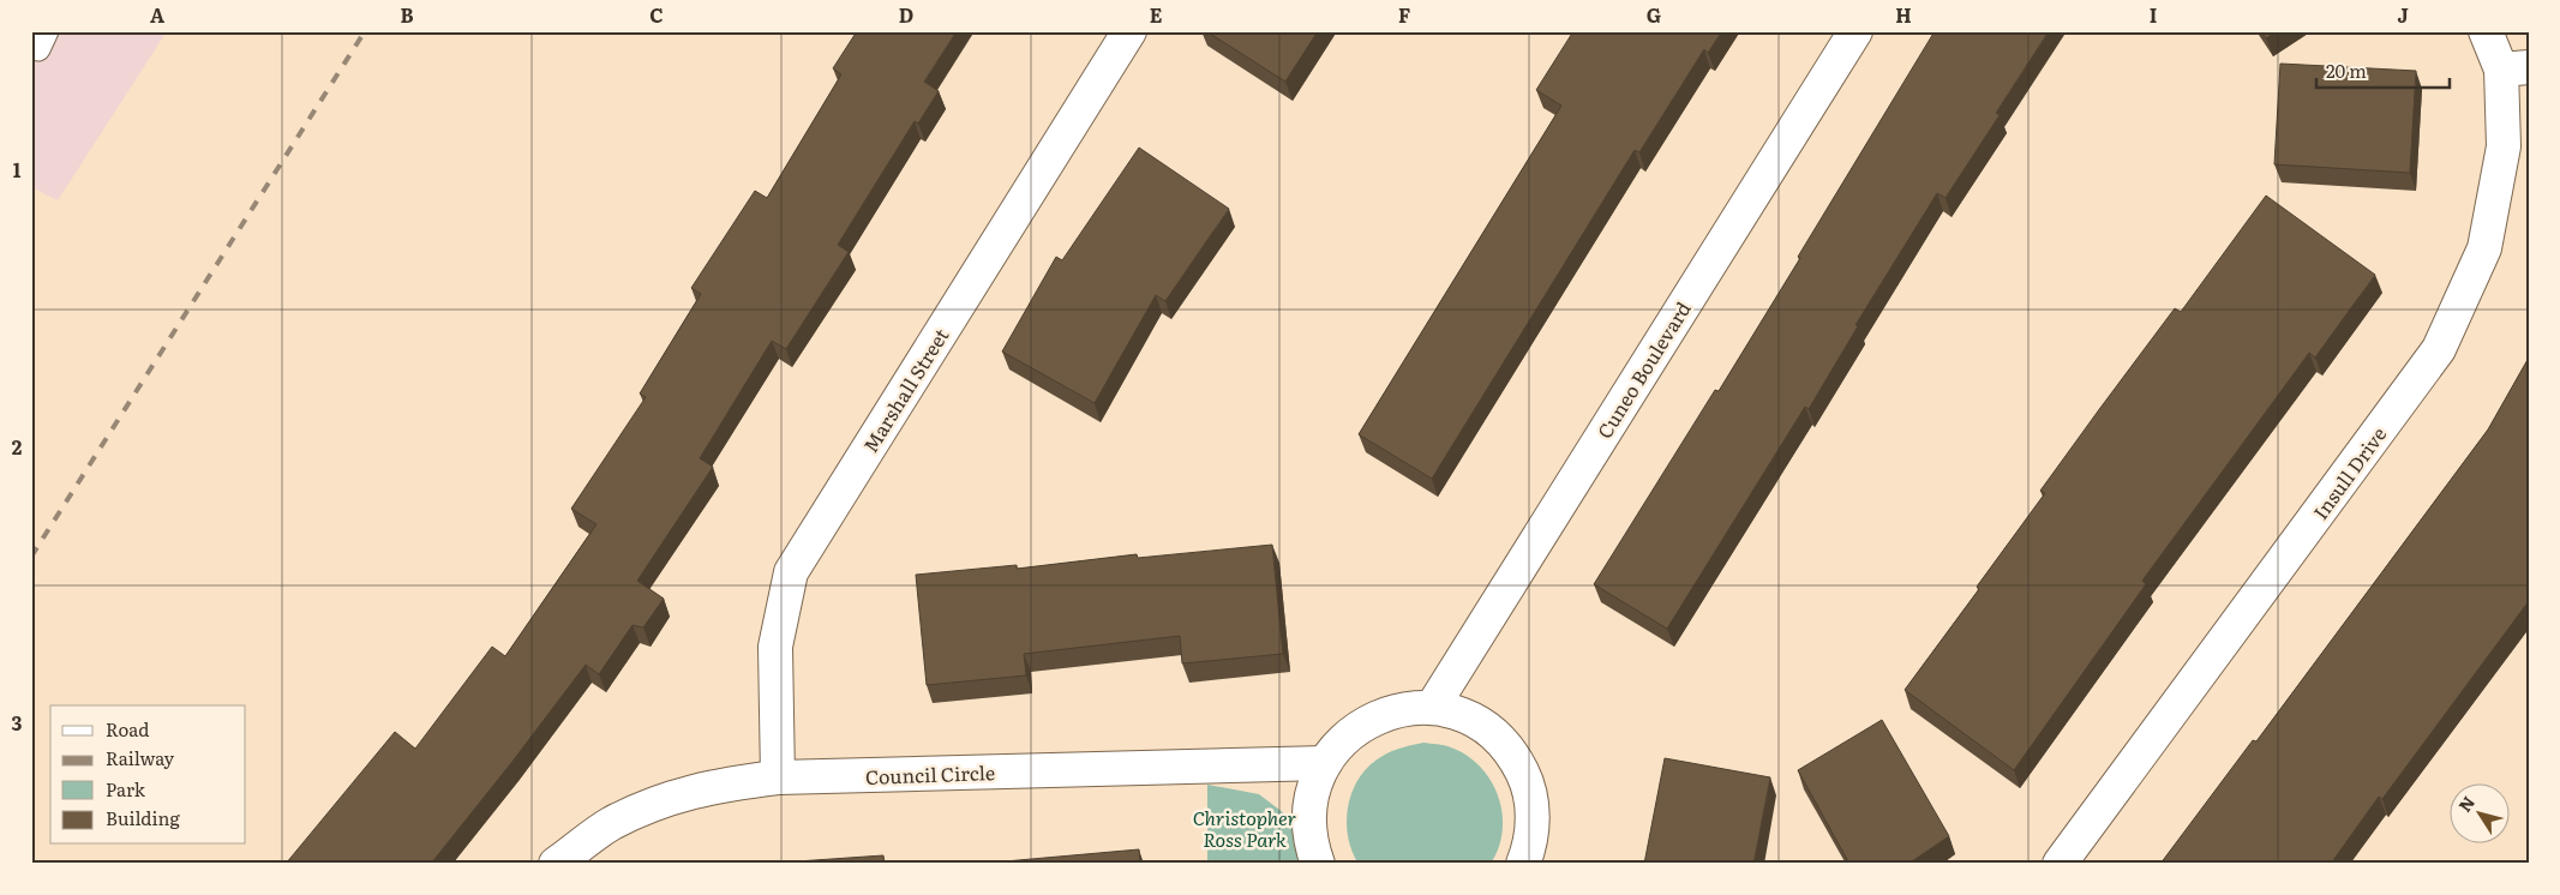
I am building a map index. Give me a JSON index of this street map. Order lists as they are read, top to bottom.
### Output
{
  "streets": {
    "street": [
      "Cuneo Boulevard",
      "Marshall Street",
      "Insull Drive",
      "Council Circle"
    ]
  },
  "crossings": [
    ["Marshall Street", "Council Circle"]
  ],
  "parks": ["Christopher Ross Park"],
  "legend": [
    "Road",
    "Railway",
    "Park",
    "Building"
  ],
  "scale_bar": "20 m",
  "north": "top left",
  "grid": {
    "columns": [
      "A",
      "B",
      "C",
      "D",
      "E",
      "F",
      "G",
      "H",
      "I",
      "J"
    ],
    "rows": ["1", "2", "3"]
  }
}
